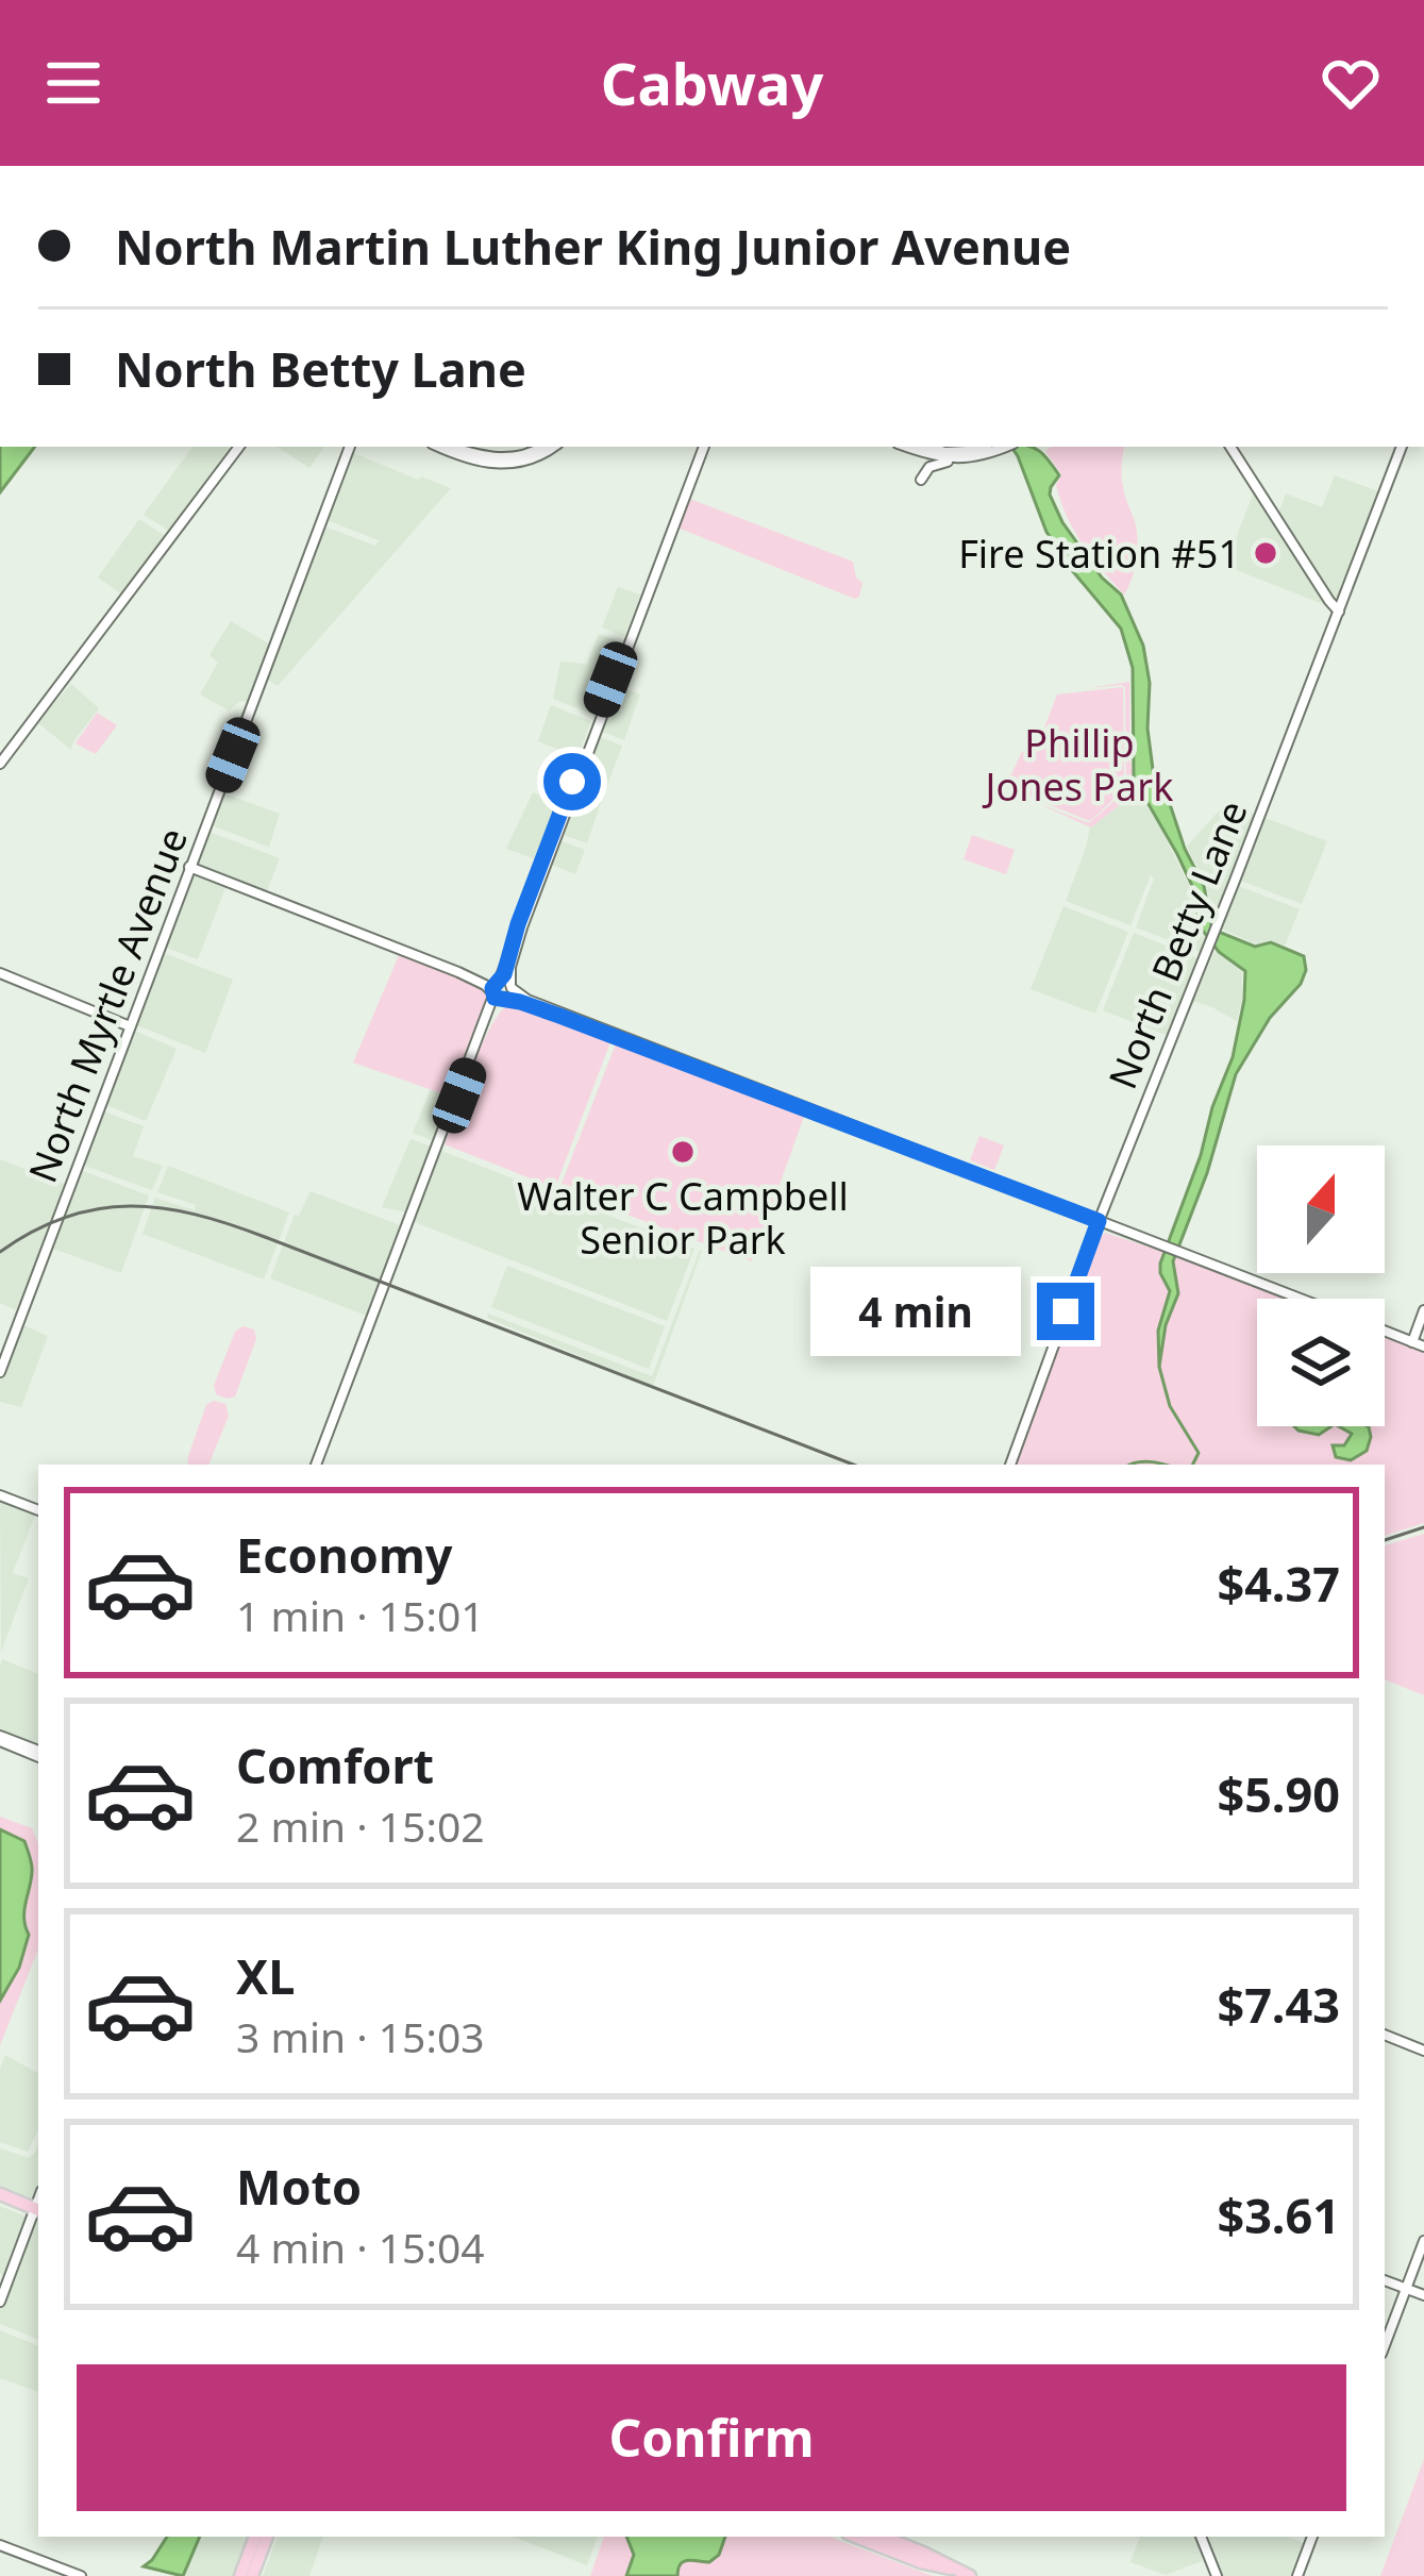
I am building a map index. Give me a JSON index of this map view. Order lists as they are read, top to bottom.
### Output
{
  "streets": {
    "street": ["North Betty Lane", "North Myrtle Avenue"]
  },
  "parks": ["Phillip Jones Park"],
  "places": ["Fire Station #51", "Walter C Campbell Senior Park"],
  "north": "top",
  "page": {
    "header": "Cabway",
    "banner": ["North Martin Luther King Junior Avenue", "North Betty Lane"],
    "bubble": "4 min",
    "list": [
      {
        "name": "Economy",
        "note": "1 min · 15:01",
        "value": "$4.37"
      },
      {
        "name": "Comfort",
        "note": "2 min · 15:02",
        "value": "$5.90"
      },
      {
        "name": "XL",
        "note": "3 min · 15:03",
        "value": "$7.43"
      },
      {
        "name": "Moto",
        "note": "4 min · 15:04",
        "value": "$3.61"
      }
    ],
    "buttons": "Confirm"
  }
}
